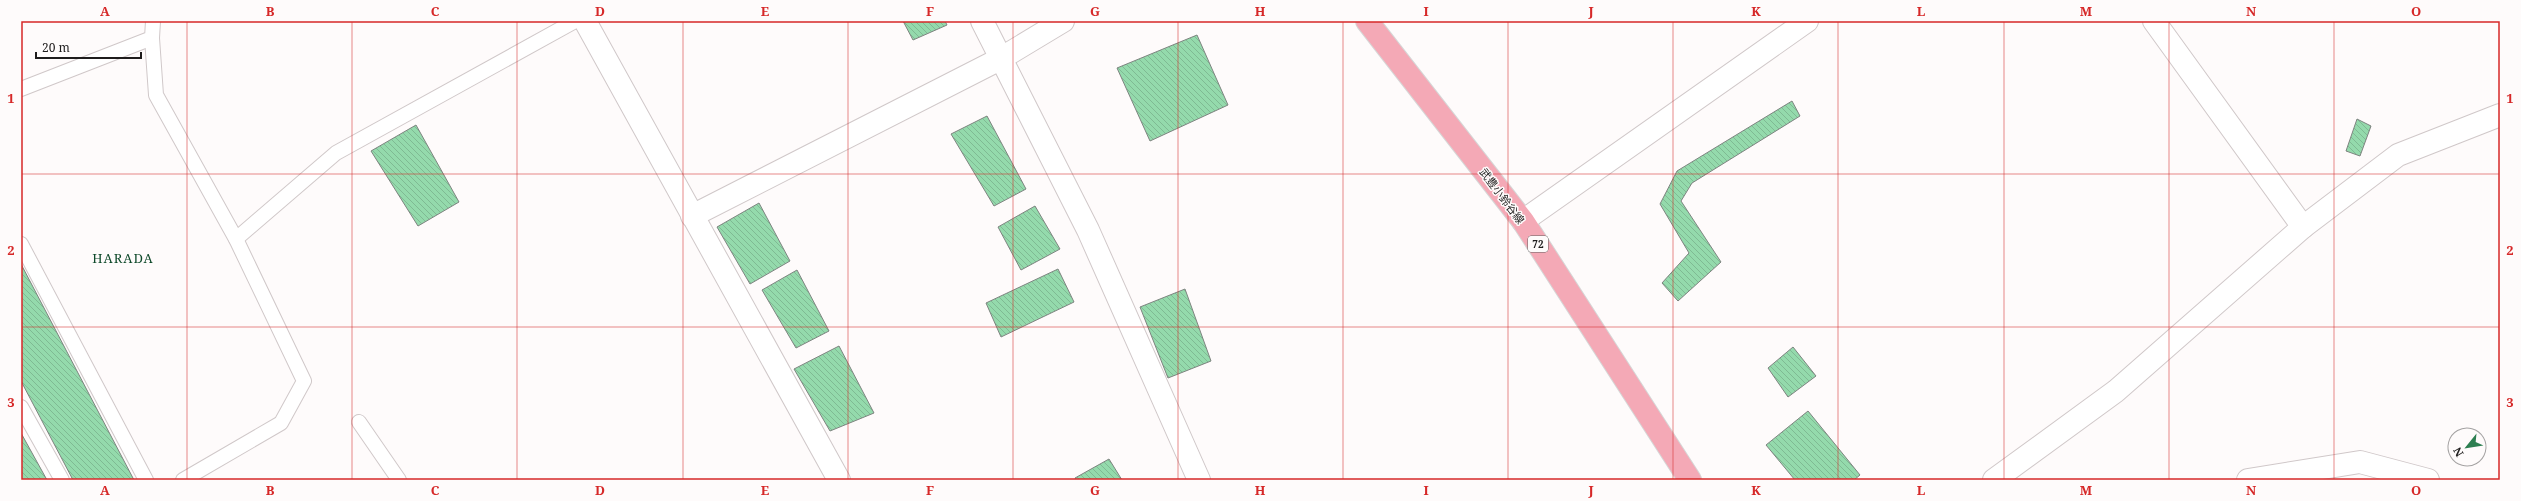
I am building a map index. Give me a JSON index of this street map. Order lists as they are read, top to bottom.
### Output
{
  "streets": {
    "main road": ["武豊小鈴谷線", "72"]
  },
  "districts": ["HARADA"],
  "scale_bar": "20 m",
  "north": "bottom left",
  "grid": {
    "columns": [
      "A",
      "B",
      "C",
      "D",
      "E",
      "F",
      "G",
      "H",
      "I",
      "J",
      "K",
      "L",
      "M",
      "N",
      "O"
    ],
    "rows": ["1", "2", "3"]
  }
}
